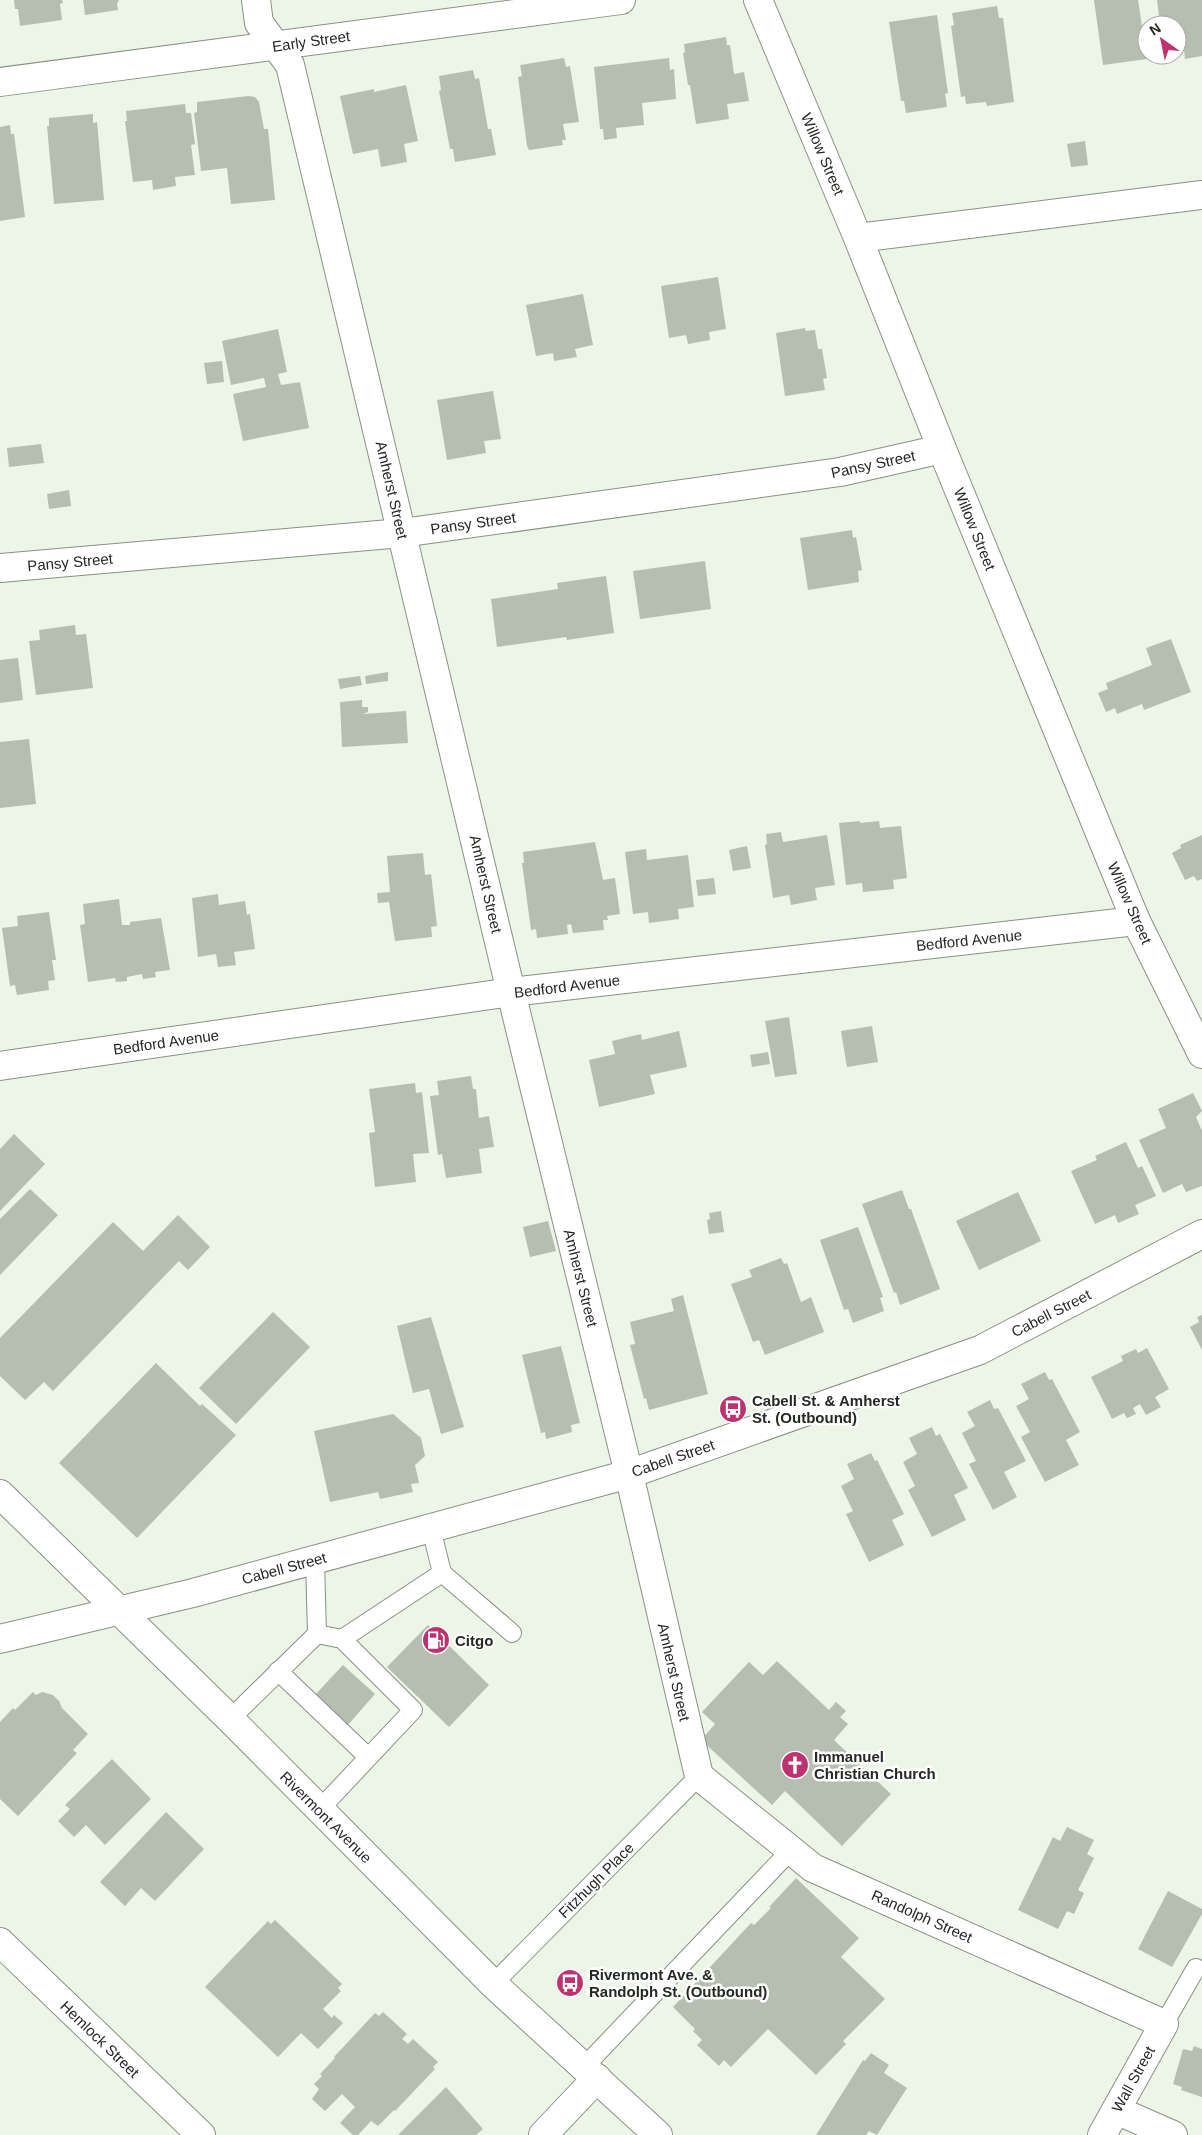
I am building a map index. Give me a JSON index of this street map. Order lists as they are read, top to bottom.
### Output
{
  "streets": {
    "street": [
      "Early Street",
      "Willow Street",
      "Pansy Street",
      "Amherst Street",
      "Bedford Avenue",
      "Cabell Street",
      "Rivermont Avenue",
      "Randolph Street",
      "Hemlock Street",
      "Wall Street"
    ],
    "lane": ["Fitzhugh Place"]
  },
  "crossings": [
    ["Early Street", "Amherst Street"],
    ["Willow Street", "Pansy Street"],
    ["Willow Street", "Bedford Avenue"],
    ["Pansy Street", "Amherst Street"],
    ["Amherst Street", "Bedford Avenue"],
    ["Amherst Street", "Cabell Street"],
    ["Amherst Street", "Fitzhugh Place"],
    ["Amherst Street", "Randolph Street"],
    ["Cabell Street", "Rivermont Avenue"],
    ["Rivermont Avenue", "Fitzhugh Place"],
    ["Fitzhugh Place", "Randolph Street"],
    ["Randolph Street", "Wall Street"]
  ],
  "places": {
    "bus stop": ["Cabell St. & Amherst St. (Outbound)", "Rivermont Ave. & Randolph St. (Outbound)"],
    "fuel station": ["Citgo"],
    "church": ["Immanuel Christian Church"]
  },
  "north": "top left"
}
